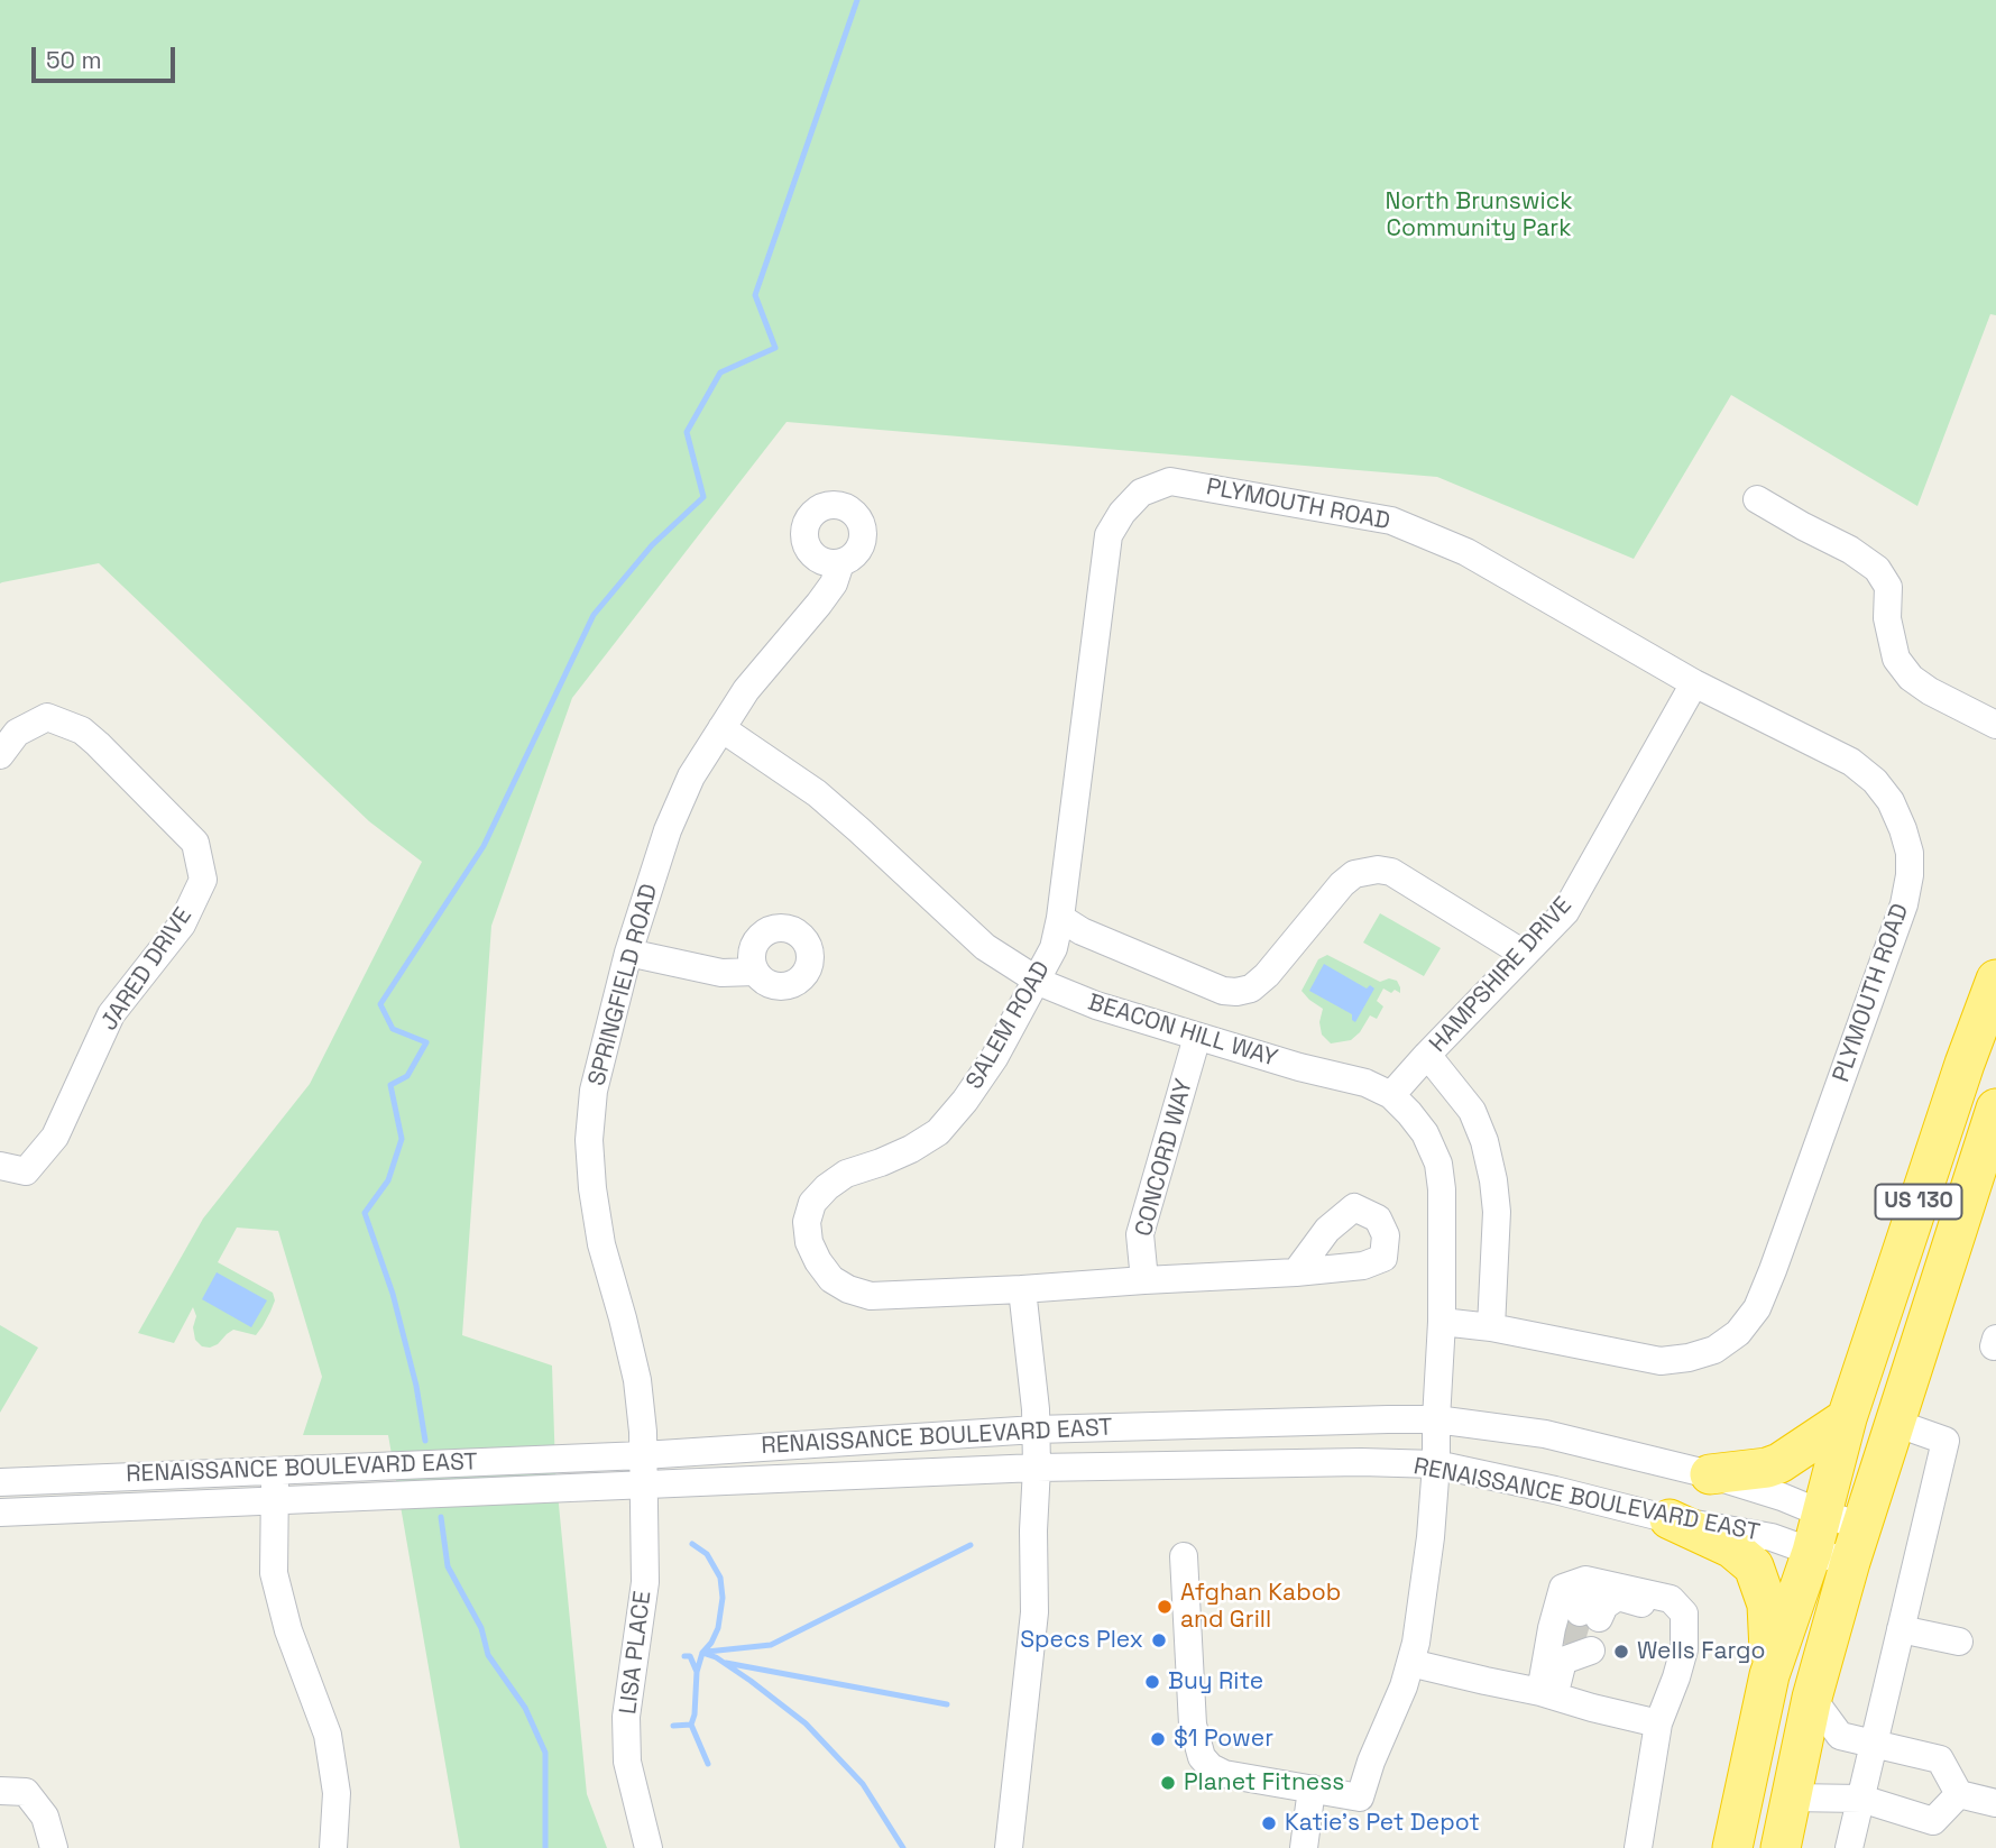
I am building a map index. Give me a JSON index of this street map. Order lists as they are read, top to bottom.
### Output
{
  "streets": {
    "highway": ["US 130"],
    "street": [
      "PLYMOUTH ROAD",
      "JARED DRIVE",
      "HAMPSHIRE DRIVE",
      "SPRINGFIELD ROAD",
      "SALEM ROAD",
      "BEACON HILL WAY",
      "CONCORD WAY",
      "RENAISSANCE BOULEVARD EAST",
      "LISA PLACE"
    ]
  },
  "crossings": [
    ["PLYMOUTH ROAD", "HAMPSHIRE DRIVE"],
    ["PLYMOUTH ROAD", "SALEM ROAD"],
    ["PLYMOUTH ROAD", "BEACON HILL WAY"],
    ["HAMPSHIRE DRIVE", "BEACON HILL WAY"],
    ["SPRINGFIELD ROAD", "BEACON HILL WAY"],
    ["SPRINGFIELD ROAD", "RENAISSANCE BOULEVARD EAST"],
    ["SPRINGFIELD ROAD", "LISA PLACE"],
    ["SALEM ROAD", "BEACON HILL WAY"],
    ["SALEM ROAD", "CONCORD WAY"],
    ["BEACON HILL WAY", "CONCORD WAY"],
    ["BEACON HILL WAY", "RENAISSANCE BOULEVARD EAST"],
    ["US 130", "RENAISSANCE BOULEVARD EAST"],
    ["RENAISSANCE BOULEVARD EAST", "LISA PLACE"]
  ],
  "parks": ["North Brunswick Community Park"],
  "places": [
    "Afghan Kabob and Grill",
    "Specs Plex",
    "Wells Fargo",
    "Buy Rite",
    "$1 Power",
    "Planet Fitness",
    "Katie's Pet Depot"
  ],
  "scale_bar": "50 m"
}
